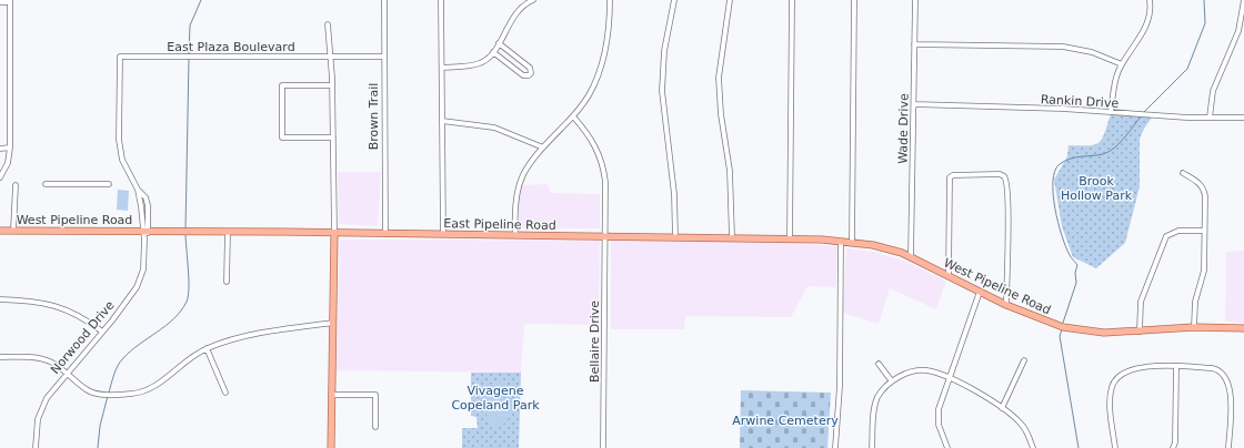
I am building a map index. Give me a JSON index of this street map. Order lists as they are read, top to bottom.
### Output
{
  "streets": {
    "main road": ["West Pipeline Road", "East Pipeline Road"],
    "street": [
      "East Plaza Boulevard",
      "Rankin Drive",
      "Brown Trail",
      "Wade Drive",
      "Norwood Drive",
      "Bellaire Drive"
    ]
  },
  "crossings": [
    ["East Plaza Boulevard", "Brown Trail"],
    ["East Plaza Boulevard", "Norwood Drive"],
    ["Rankin Drive", "Wade Drive"],
    ["Brown Trail", "East Pipeline Road"],
    ["Wade Drive", "West Pipeline Road"],
    ["West Pipeline Road", "East Pipeline Road"],
    ["West Pipeline Road", "Norwood Drive"],
    ["East Pipeline Road", "Norwood Drive"],
    ["East Pipeline Road", "Bellaire Drive"]
  ],
  "parks": ["Brook Hollow Park", "Vivagene Copeland Park", "Arwine Cemetery"]
}
